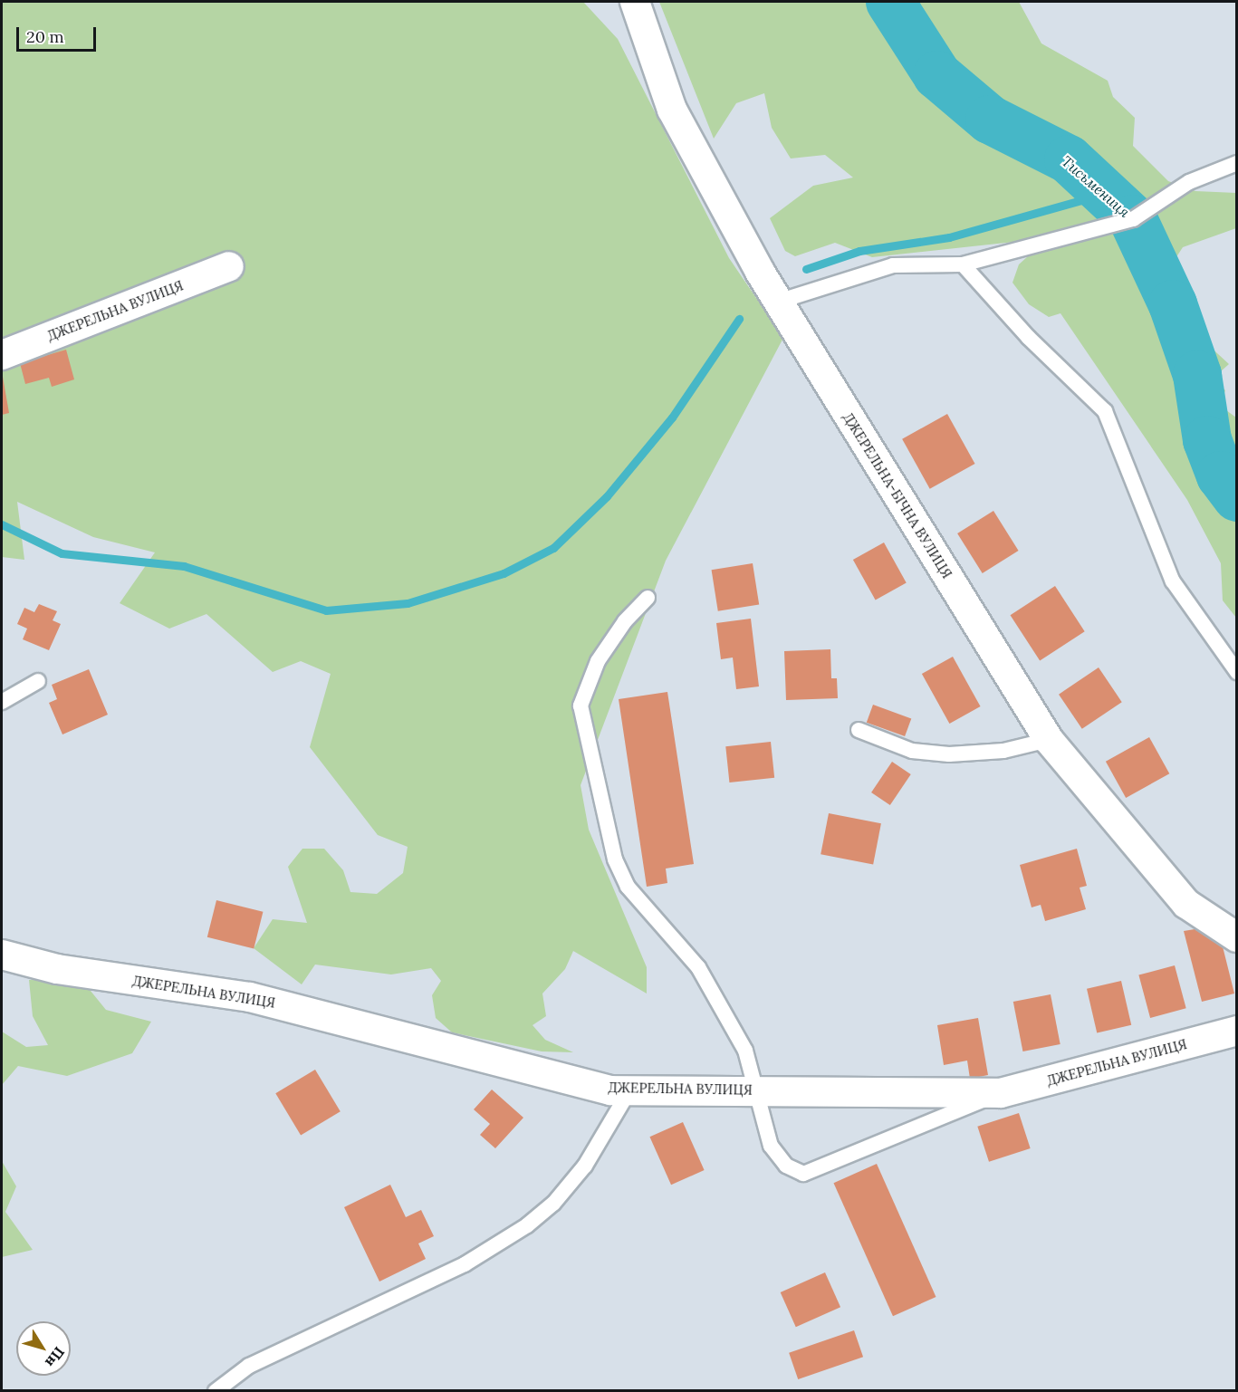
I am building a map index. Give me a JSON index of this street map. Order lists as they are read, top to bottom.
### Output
{
  "streets": {
    "street": ["ДЖЕРЕЛЬНА ВУЛИЦЯ", "ДЖЕРЕЛЬНА-БІЧНА ВУЛИЦЯ"]
  },
  "water": ["Тисьмениця"],
  "scale_bar": "20 m",
  "north": "bottom right"
}
